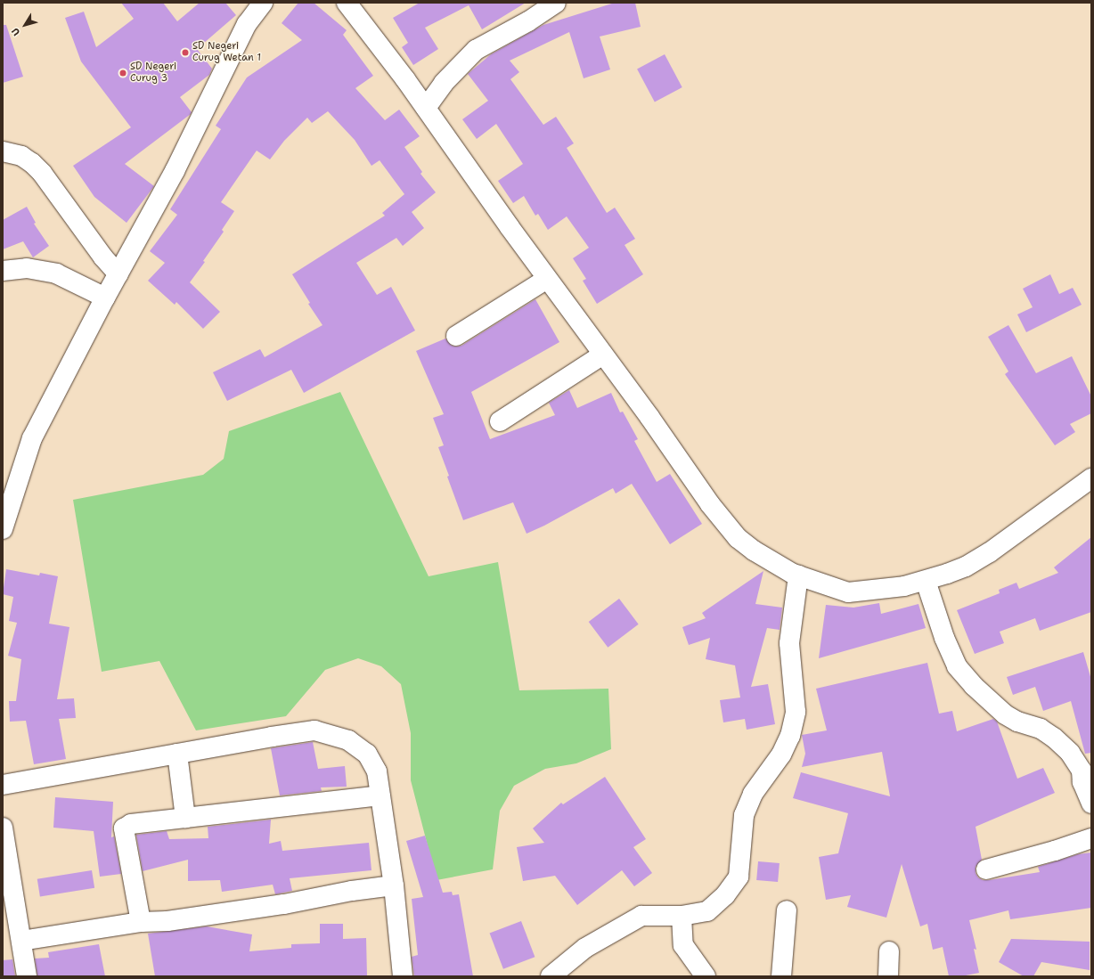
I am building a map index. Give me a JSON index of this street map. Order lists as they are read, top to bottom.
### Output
{
  "places": ["SD Negeri Curug Wetan 1", "SD Negeri Curug 3"],
  "north": "bottom left"
}
